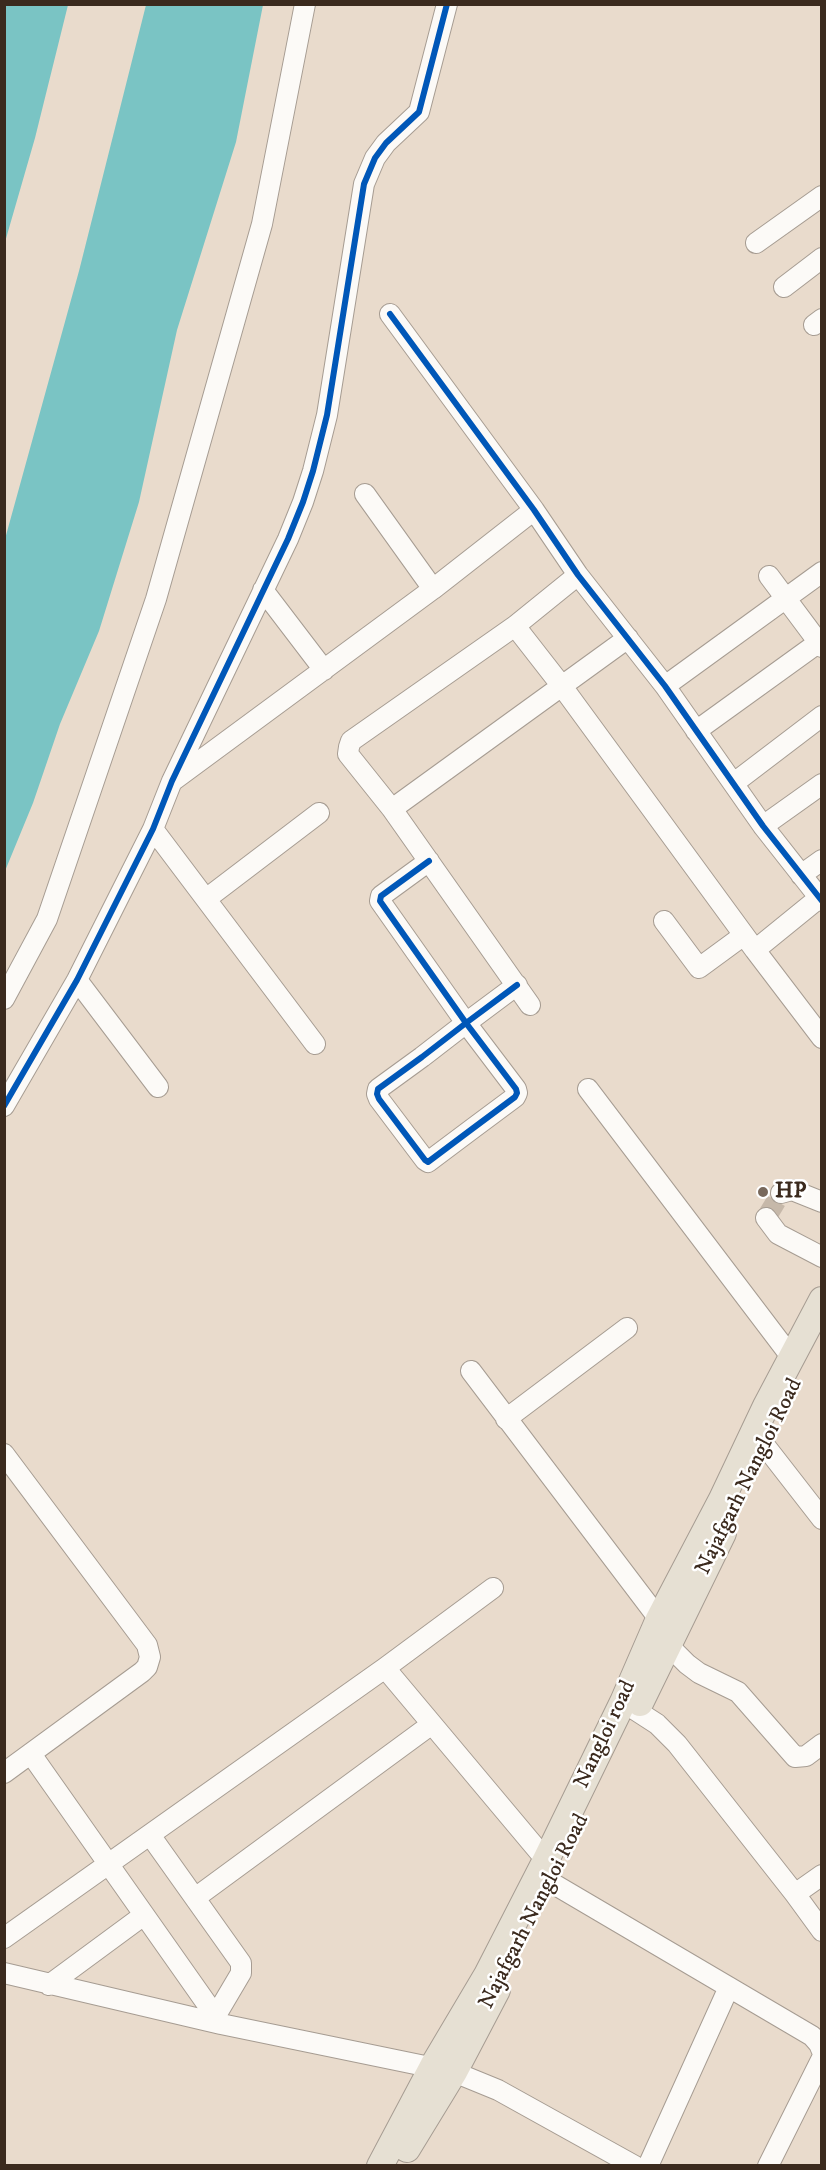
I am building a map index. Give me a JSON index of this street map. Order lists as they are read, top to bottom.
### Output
{
  "streets": {
    "main road": ["Najafgarh Nangloi Road", "Nangloi road"]
  },
  "crossings": [
    ["Najafgarh Nangloi Road", "Nangloi road"]
  ],
  "places": ["HP"]
}
